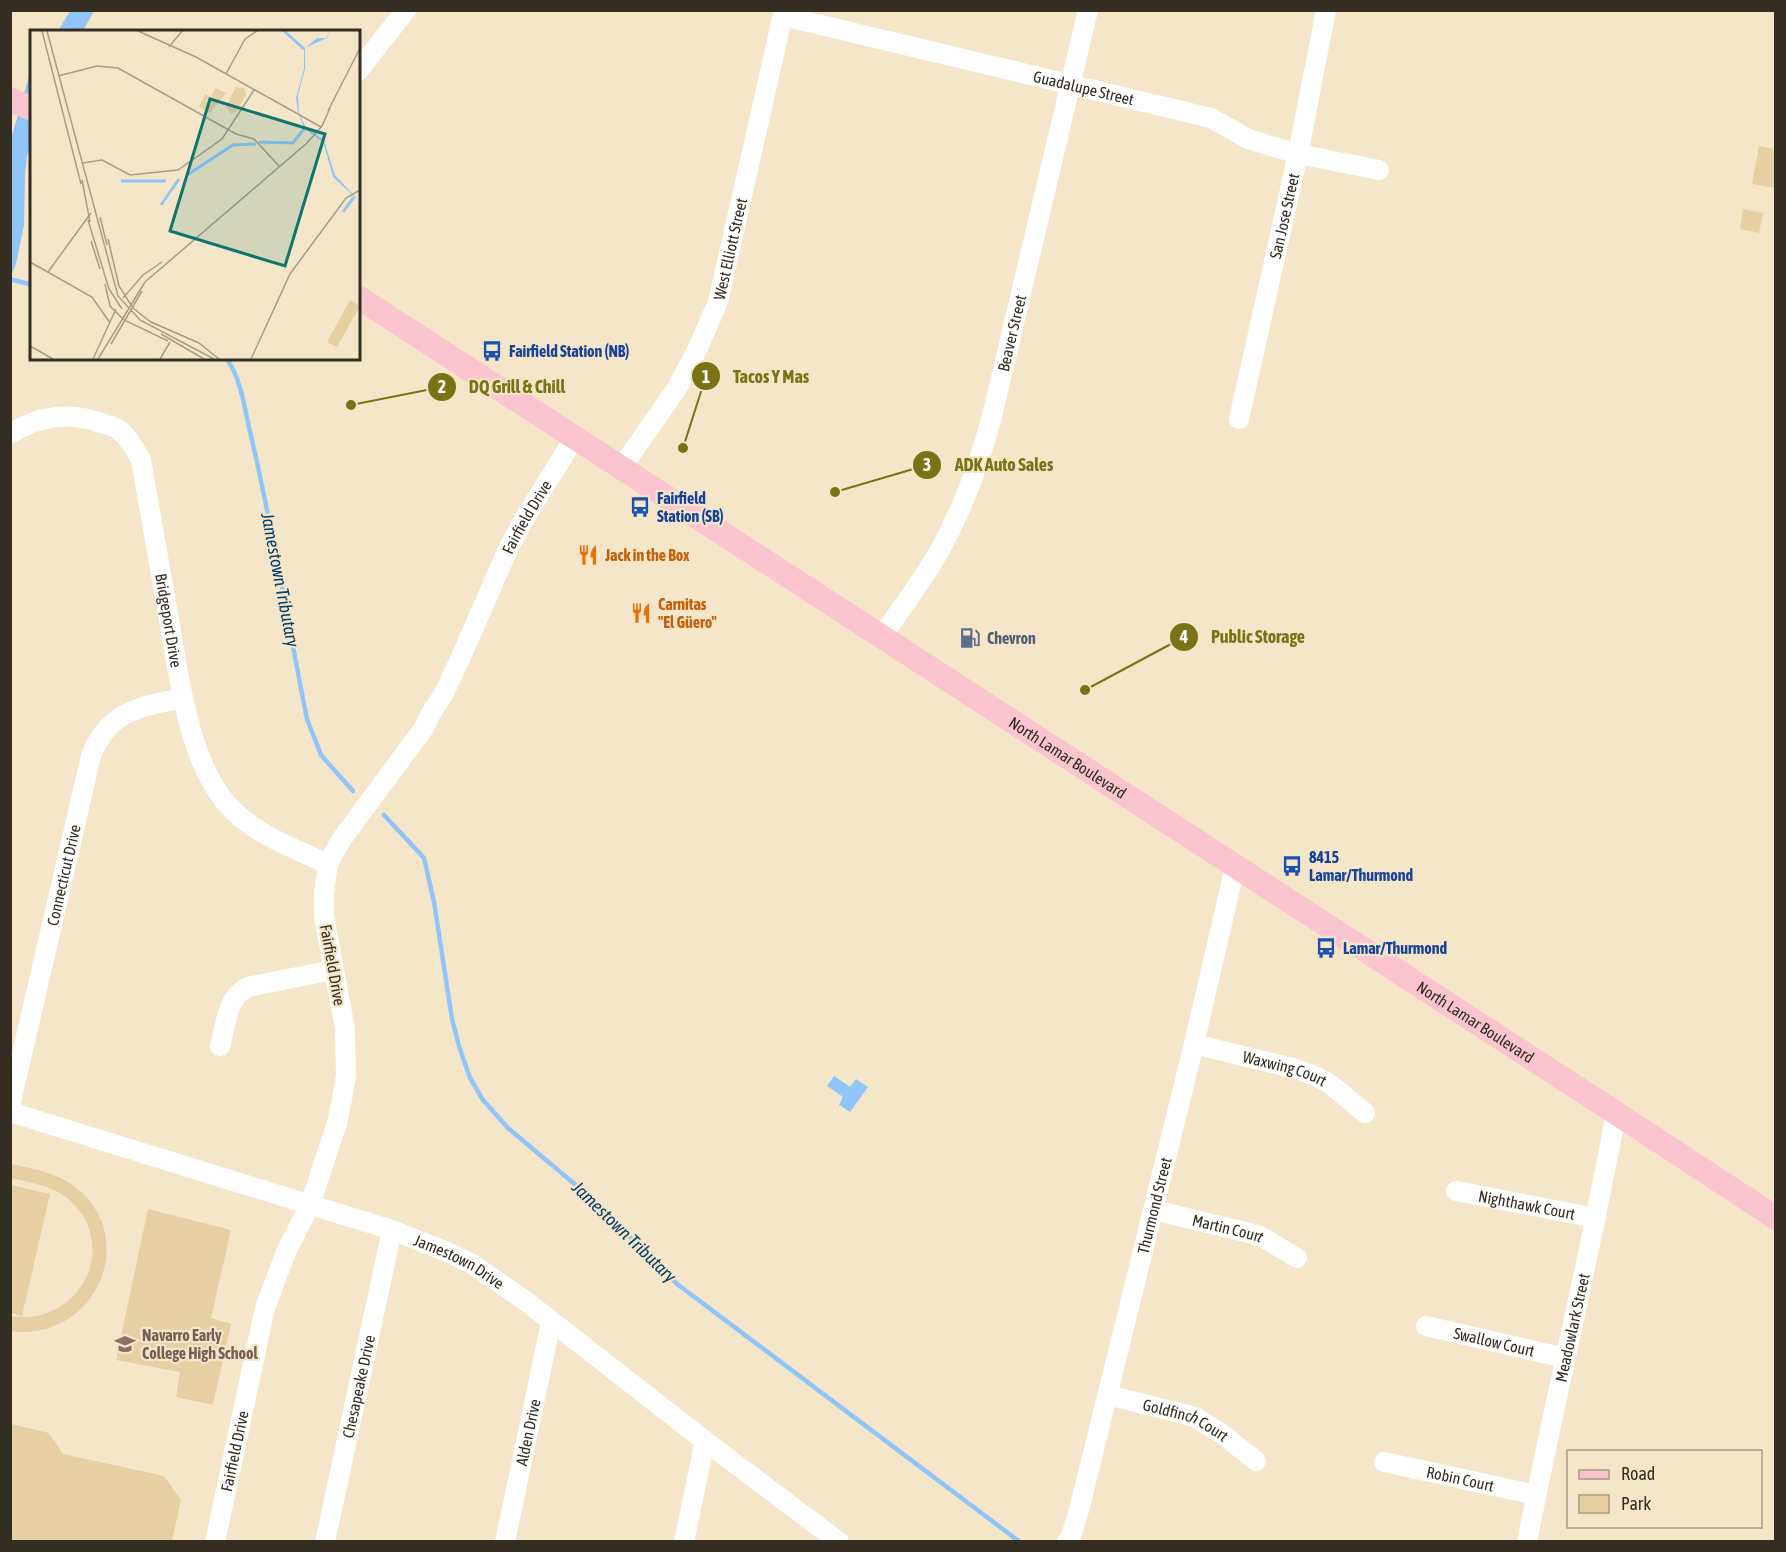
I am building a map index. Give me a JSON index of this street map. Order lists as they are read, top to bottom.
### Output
{
  "streets": {
    "main road": ["North Lamar Boulevard"],
    "street": [
      "Guadalupe Street",
      "San Jose Street",
      "West Elliott Street",
      "Beaver Street",
      "Fairfield Drive",
      "Bridgeport Drive",
      "Connecticut Drive",
      "Waxwing Court",
      "Nighthawk Court",
      "Thurmond Street",
      "Martin Court",
      "Jamestown Drive",
      "Meadowlark Street",
      "Swallow Court",
      "Chesapeake Drive",
      "Goldfinch Court",
      "Alden Drive",
      "Robin Court"
    ]
  },
  "crossings": [
    ["Guadalupe Street", "San Jose Street"],
    ["Guadalupe Street", "West Elliott Street"],
    ["Guadalupe Street", "Beaver Street"],
    ["West Elliott Street", "North Lamar Boulevard"],
    ["Beaver Street", "North Lamar Boulevard"],
    ["Fairfield Drive", "Bridgeport Drive"],
    ["Fairfield Drive", "North Lamar Boulevard"],
    ["Fairfield Drive", "Jamestown Drive"],
    ["Bridgeport Drive", "Connecticut Drive"],
    ["North Lamar Boulevard", "Thurmond Street"],
    ["North Lamar Boulevard", "Meadowlark Street"],
    ["Waxwing Court", "Thurmond Street"],
    ["Nighthawk Court", "Meadowlark Street"],
    ["Thurmond Street", "Martin Court"],
    ["Thurmond Street", "Goldfinch Court"],
    ["Jamestown Drive", "Chesapeake Drive"],
    ["Jamestown Drive", "Alden Drive"],
    ["Meadowlark Street", "Swallow Court"],
    ["Meadowlark Street", "Robin Court"]
  ],
  "water": ["Jamestown Tributary"],
  "places": {
    "bus stop": [
      "Fairfield Station (NB)",
      "Fairfield Station (SB)",
      "8415 Lamar/Thurmond",
      "Lamar/Thurmond"
    ],
    "other": [
      "DQ Grill & Chill",
      "Tacos Y Mas",
      "ADK Auto Sales",
      "Public Storage"
    ],
    "restaurant": ["Jack in the Box", "Carnitas \"El Güero\""],
    "fuel station": ["Chevron"],
    "school or university": ["Navarro Early College High School"]
  },
  "legend": ["Road", "Park"]
}
